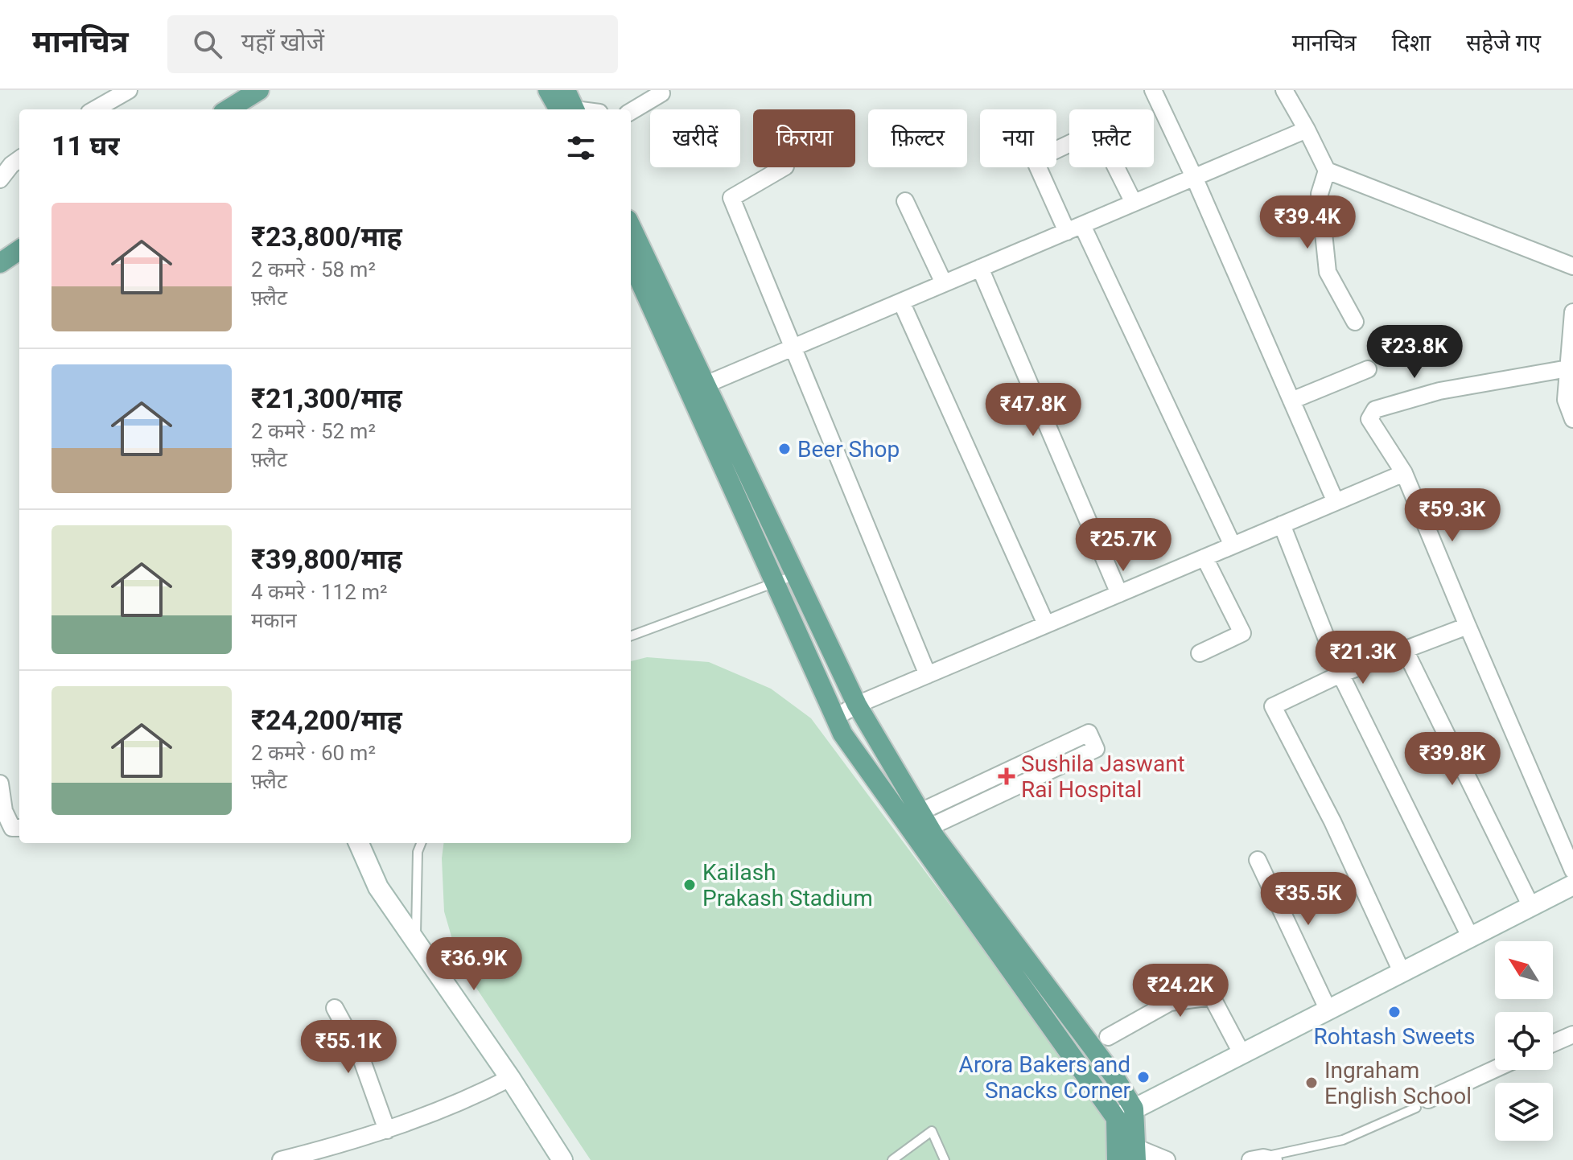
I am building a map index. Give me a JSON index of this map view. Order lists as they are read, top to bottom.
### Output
{
  "places": {
    "other": [
      "Beer Shop",
      "Kailash Prakash Stadium",
      "Rohtash Sweets",
      "Arora Bakers and Snacks Corner",
      "Ingraham English School"
    ],
    "health": ["Sushila Jaswant Rai Hospital"]
  },
  "north": "top left",
  "page": {
    "header": "मानचित्र",
    "search": "यहाँ खोजें",
    "nav": ["मानचित्र", "दिशा", "सहेजे गए"],
    "chip": [
      "खरीदें",
      "किराया",
      "फ़िल्टर",
      "नया",
      "फ़्लैट"
    ],
    "heading": "11 घर",
    "list": [
      {
        "name": "₹23,800/माह",
        "note": "2 कमरे · 58 m² · फ़्लैट"
      },
      {
        "name": "₹21,300/माह",
        "note": "2 कमरे · 52 m² · फ़्लैट"
      },
      {
        "name": "₹39,800/माह",
        "note": "4 कमरे · 112 m² · मकान"
      },
      {
        "name": "₹24,200/माह",
        "note": "2 कमरे · 60 m² · फ़्लैट"
      }
    ],
    "price": [
      "₹39.4K",
      "₹23.8K",
      "₹47.8K",
      "₹59.3K",
      "₹25.7K",
      "₹21.3K",
      "₹39.8K",
      "₹35.5K",
      "₹36.9K",
      "₹24.2K",
      "₹55.1K"
    ]
  }
}
